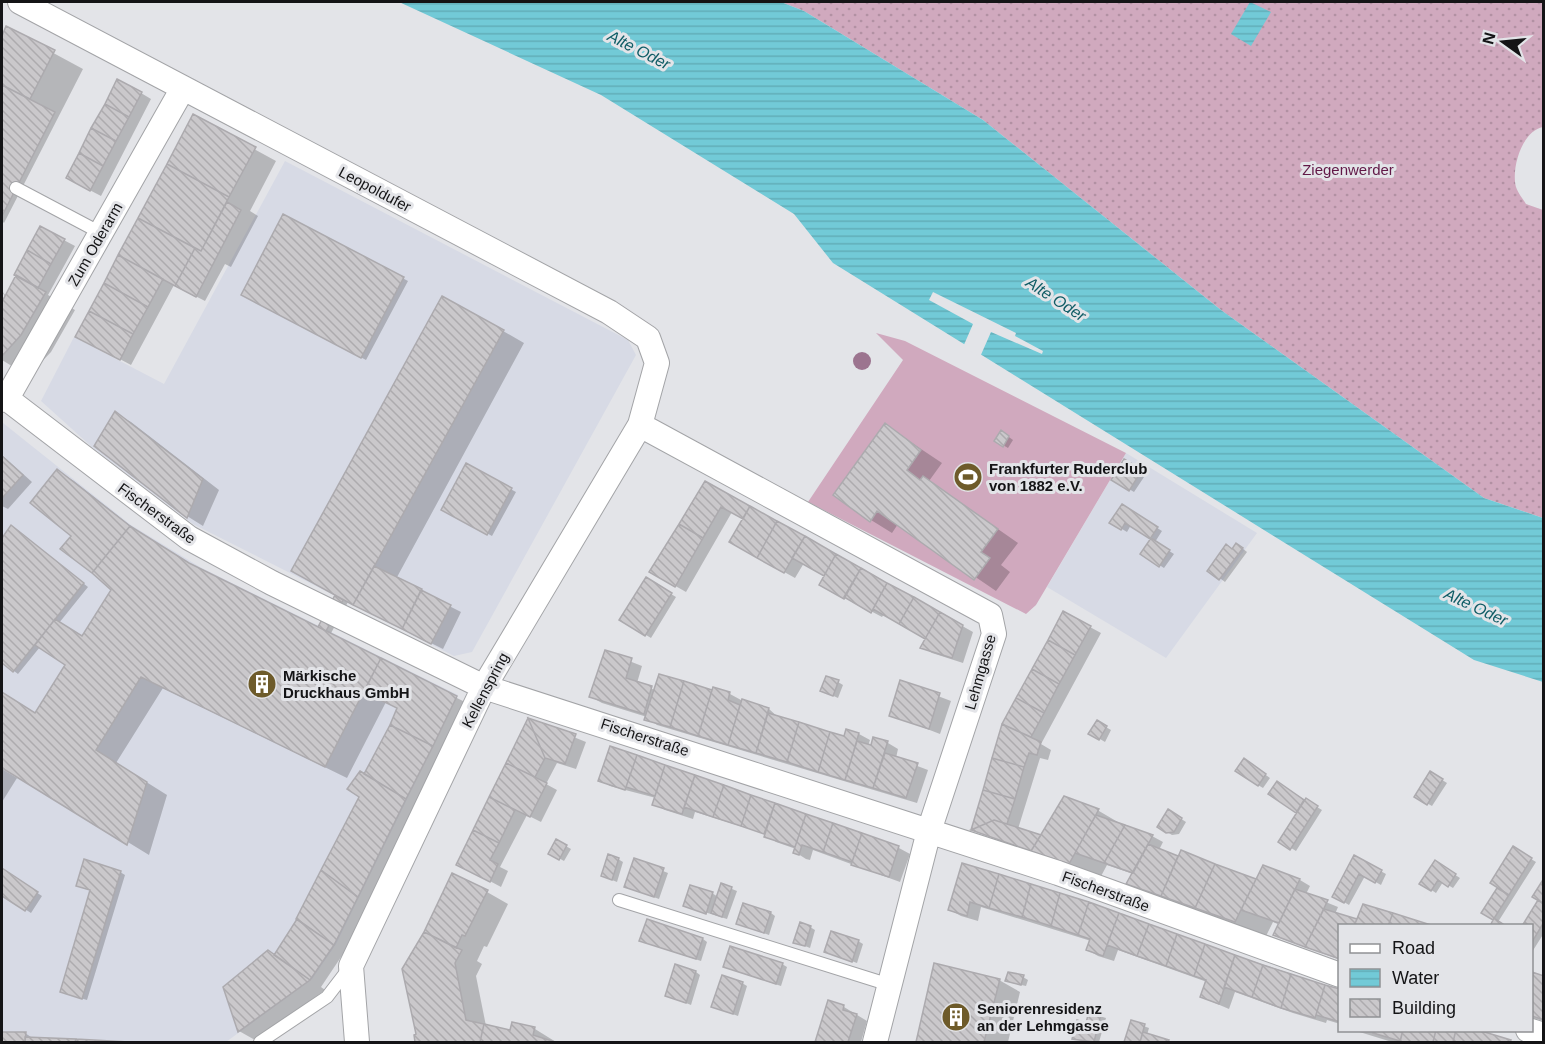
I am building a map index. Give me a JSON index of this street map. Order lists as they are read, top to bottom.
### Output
{
  "streets": {
    "street": [
      "Leopoldufer",
      "Zum Oderarm",
      "Fischerstraße",
      "Lehmgasse",
      "Kellenspring"
    ]
  },
  "crossings": [
    ["Leopoldufer", "Zum Oderarm"],
    ["Leopoldufer", "Lehmgasse"],
    ["Leopoldufer", "Kellenspring"],
    ["Zum Oderarm", "Fischerstraße"],
    ["Fischerstraße", "Lehmgasse"],
    ["Fischerstraße", "Kellenspring"],
    ["Lehmgasse", "Kellenspring"]
  ],
  "water": ["Alte Oder"],
  "parks": ["Ziegenwerder"],
  "places": {
    "sports": ["Frankfurter Ruderclub von 1882 e.V."],
    "building": ["Märkische Druckhaus GmbH", "Seniorenresidenz an der Lehmgasse"]
  },
  "legend": ["Road", "Water", "Building"],
  "north": "left"
}
